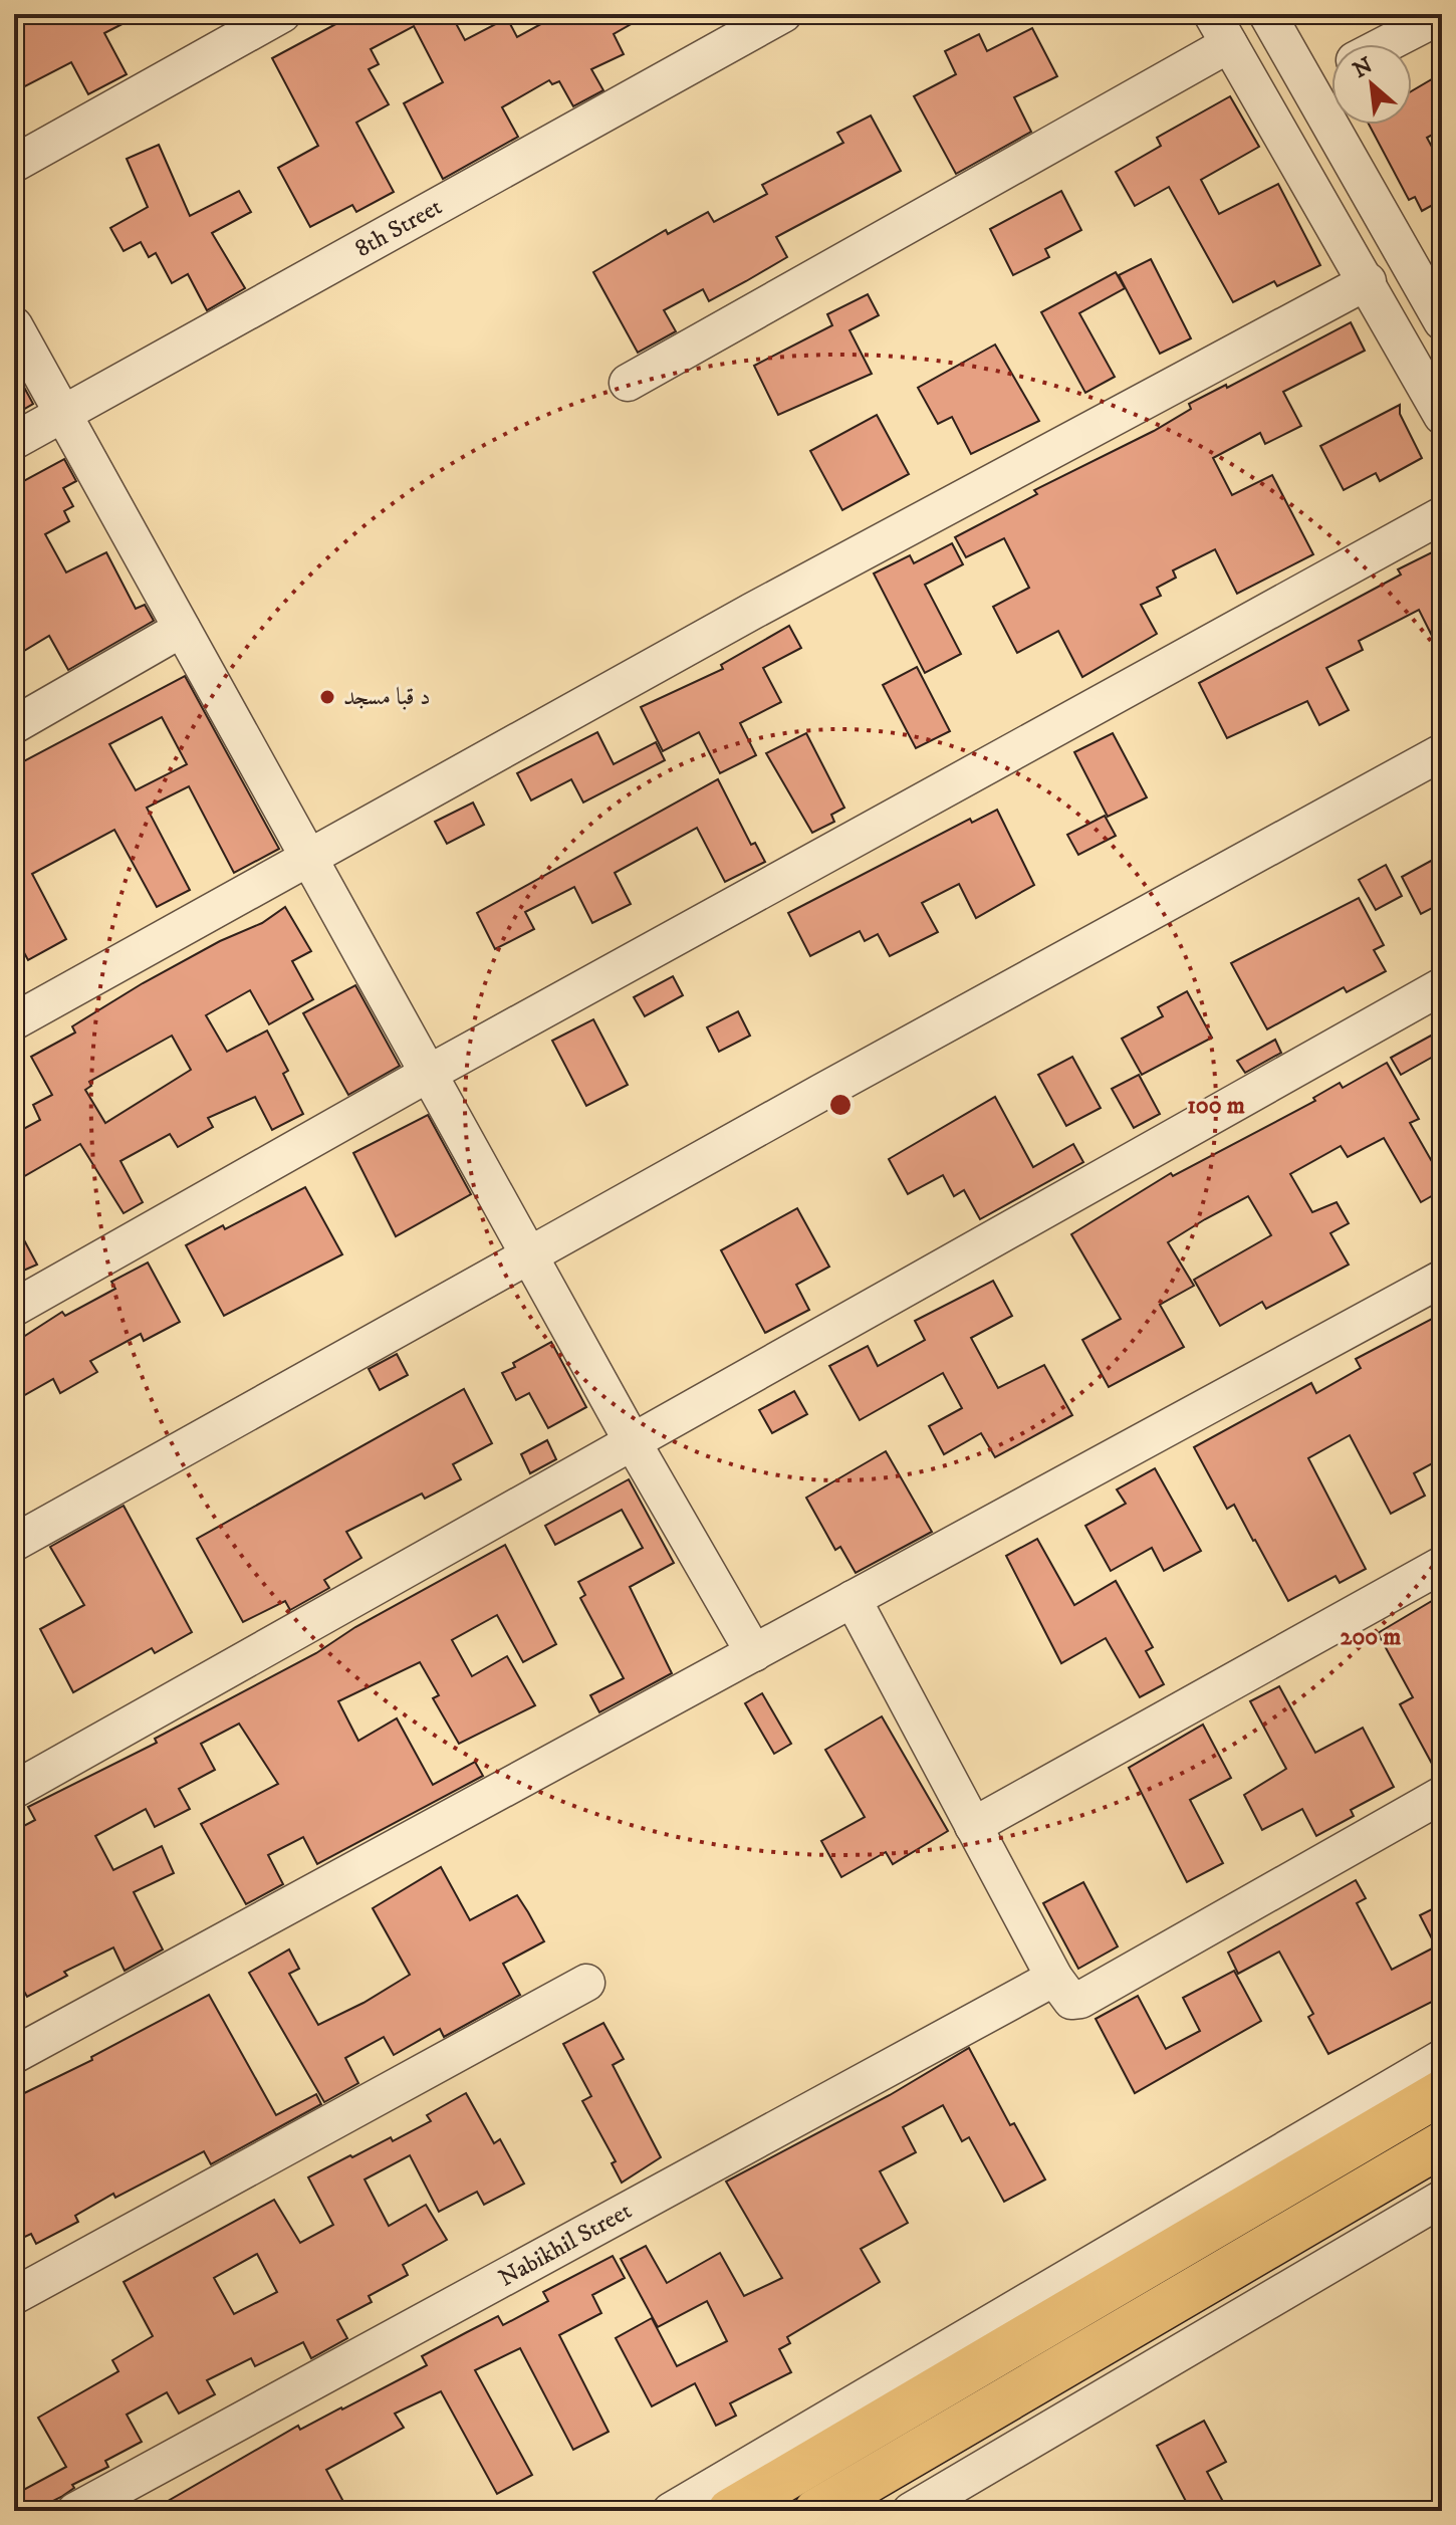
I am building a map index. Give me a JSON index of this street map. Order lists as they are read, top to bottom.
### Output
{
  "streets": {
    "street": ["8th Street", "Nabikhil Street"]
  },
  "places": ["د قبا مسجد"],
  "north": "top left",
  "rings": ["100 m", "200 m"]
}
